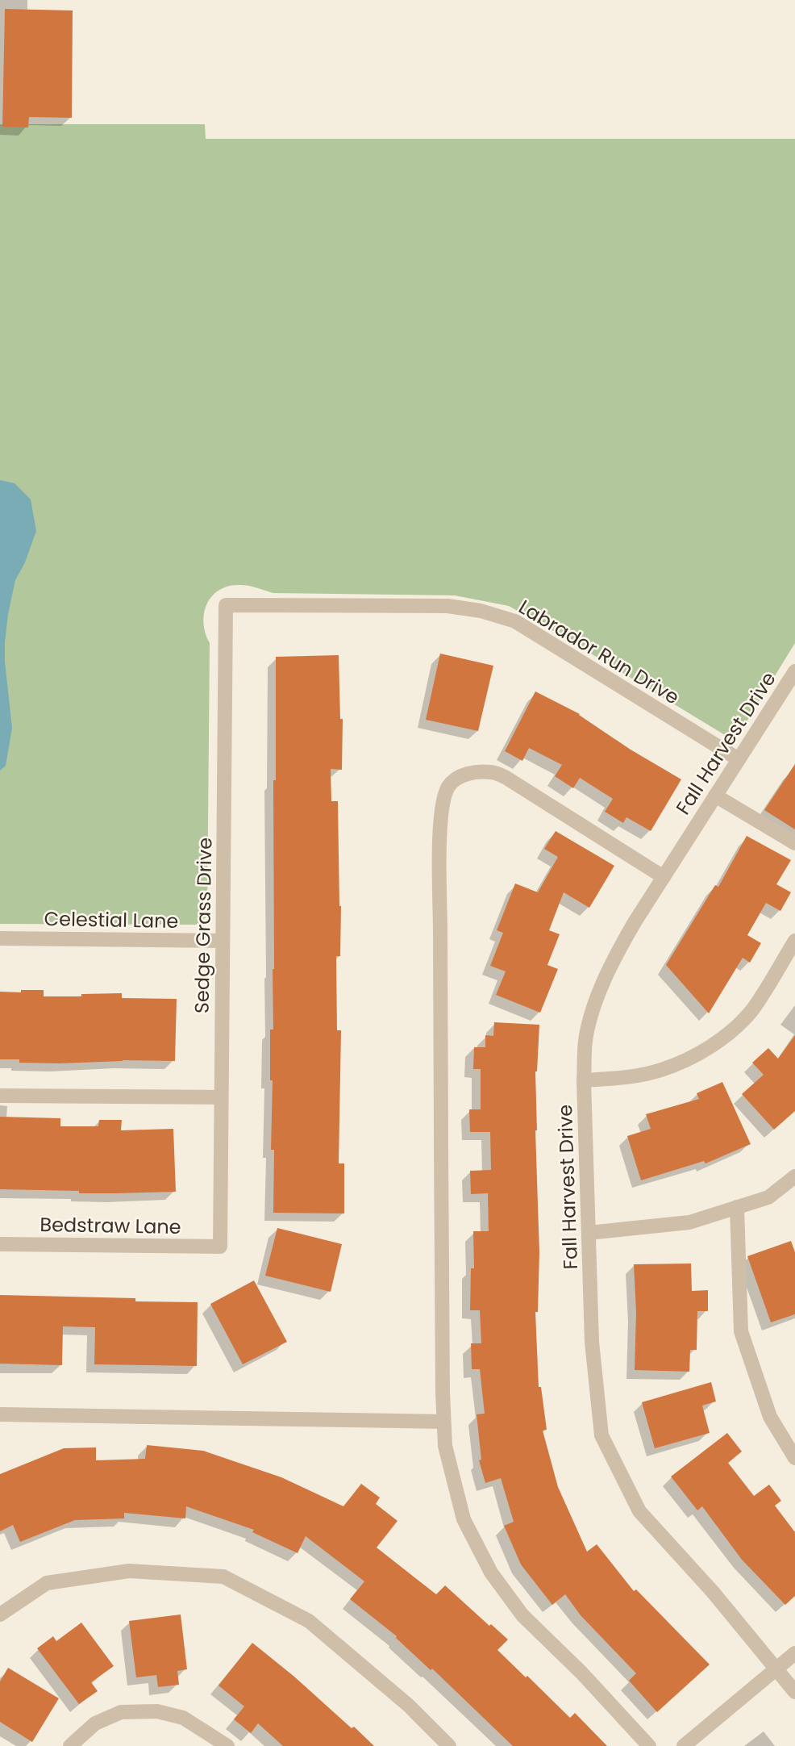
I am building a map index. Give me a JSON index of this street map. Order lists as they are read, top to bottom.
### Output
{
  "streets": {
    "street": [
      "Labrador Run Drive",
      "Fall Harvest Drive",
      "Celestial Lane",
      "Sedge Grass Drive",
      "Bedstraw Lane"
    ]
  },
  "crossings": [
    ["Labrador Run Drive", "Fall Harvest Drive"],
    ["Labrador Run Drive", "Sedge Grass Drive"],
    ["Celestial Lane", "Sedge Grass Drive"],
    ["Sedge Grass Drive", "Bedstraw Lane"]
  ]
}
